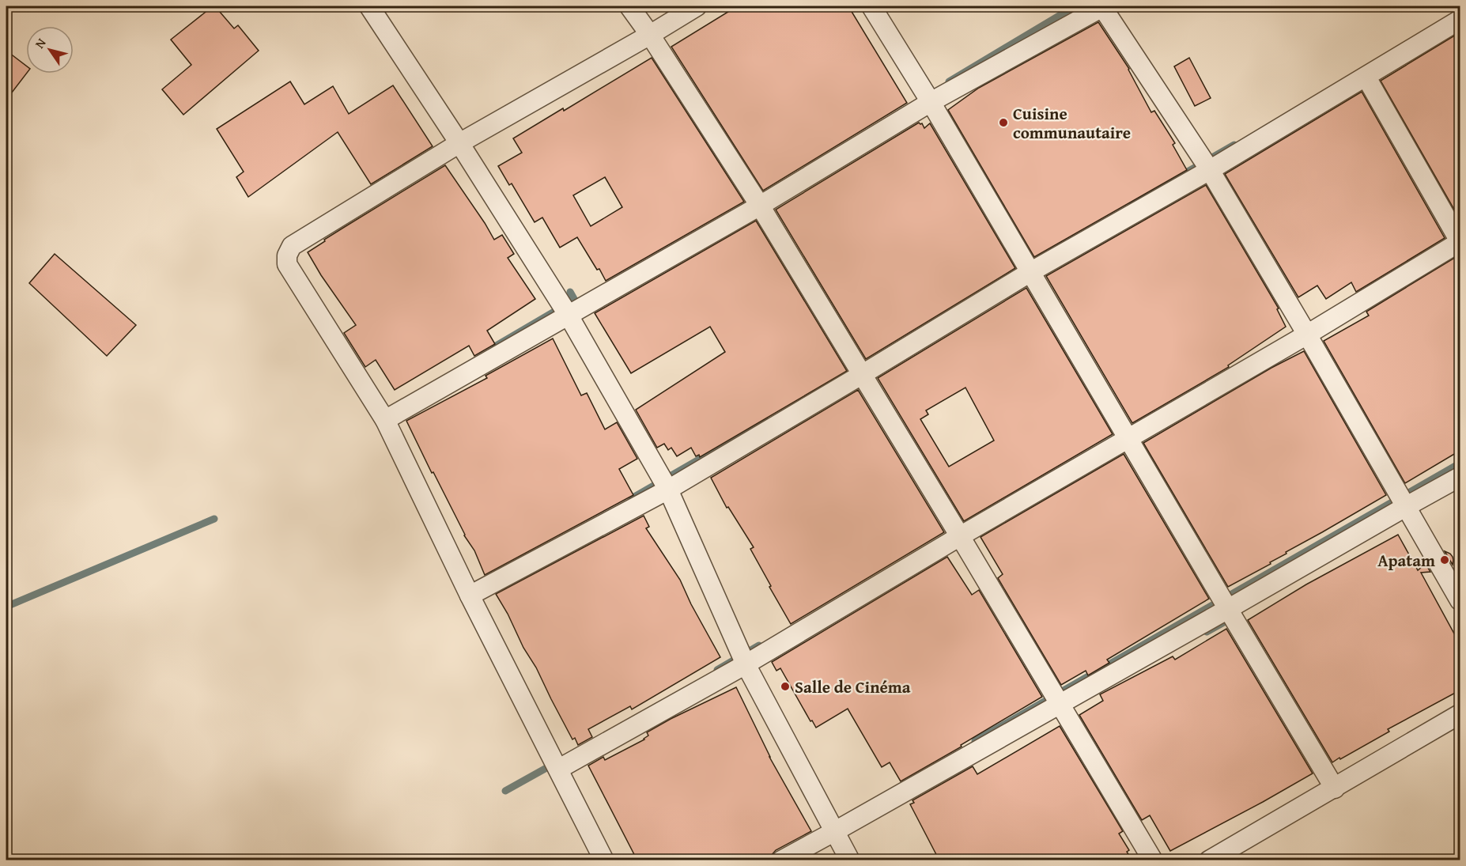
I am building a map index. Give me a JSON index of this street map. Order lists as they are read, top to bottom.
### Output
{
  "places": ["Cuisine communautaire", "Apatam", "Salle de Cinéma"],
  "north": "top left"
}
